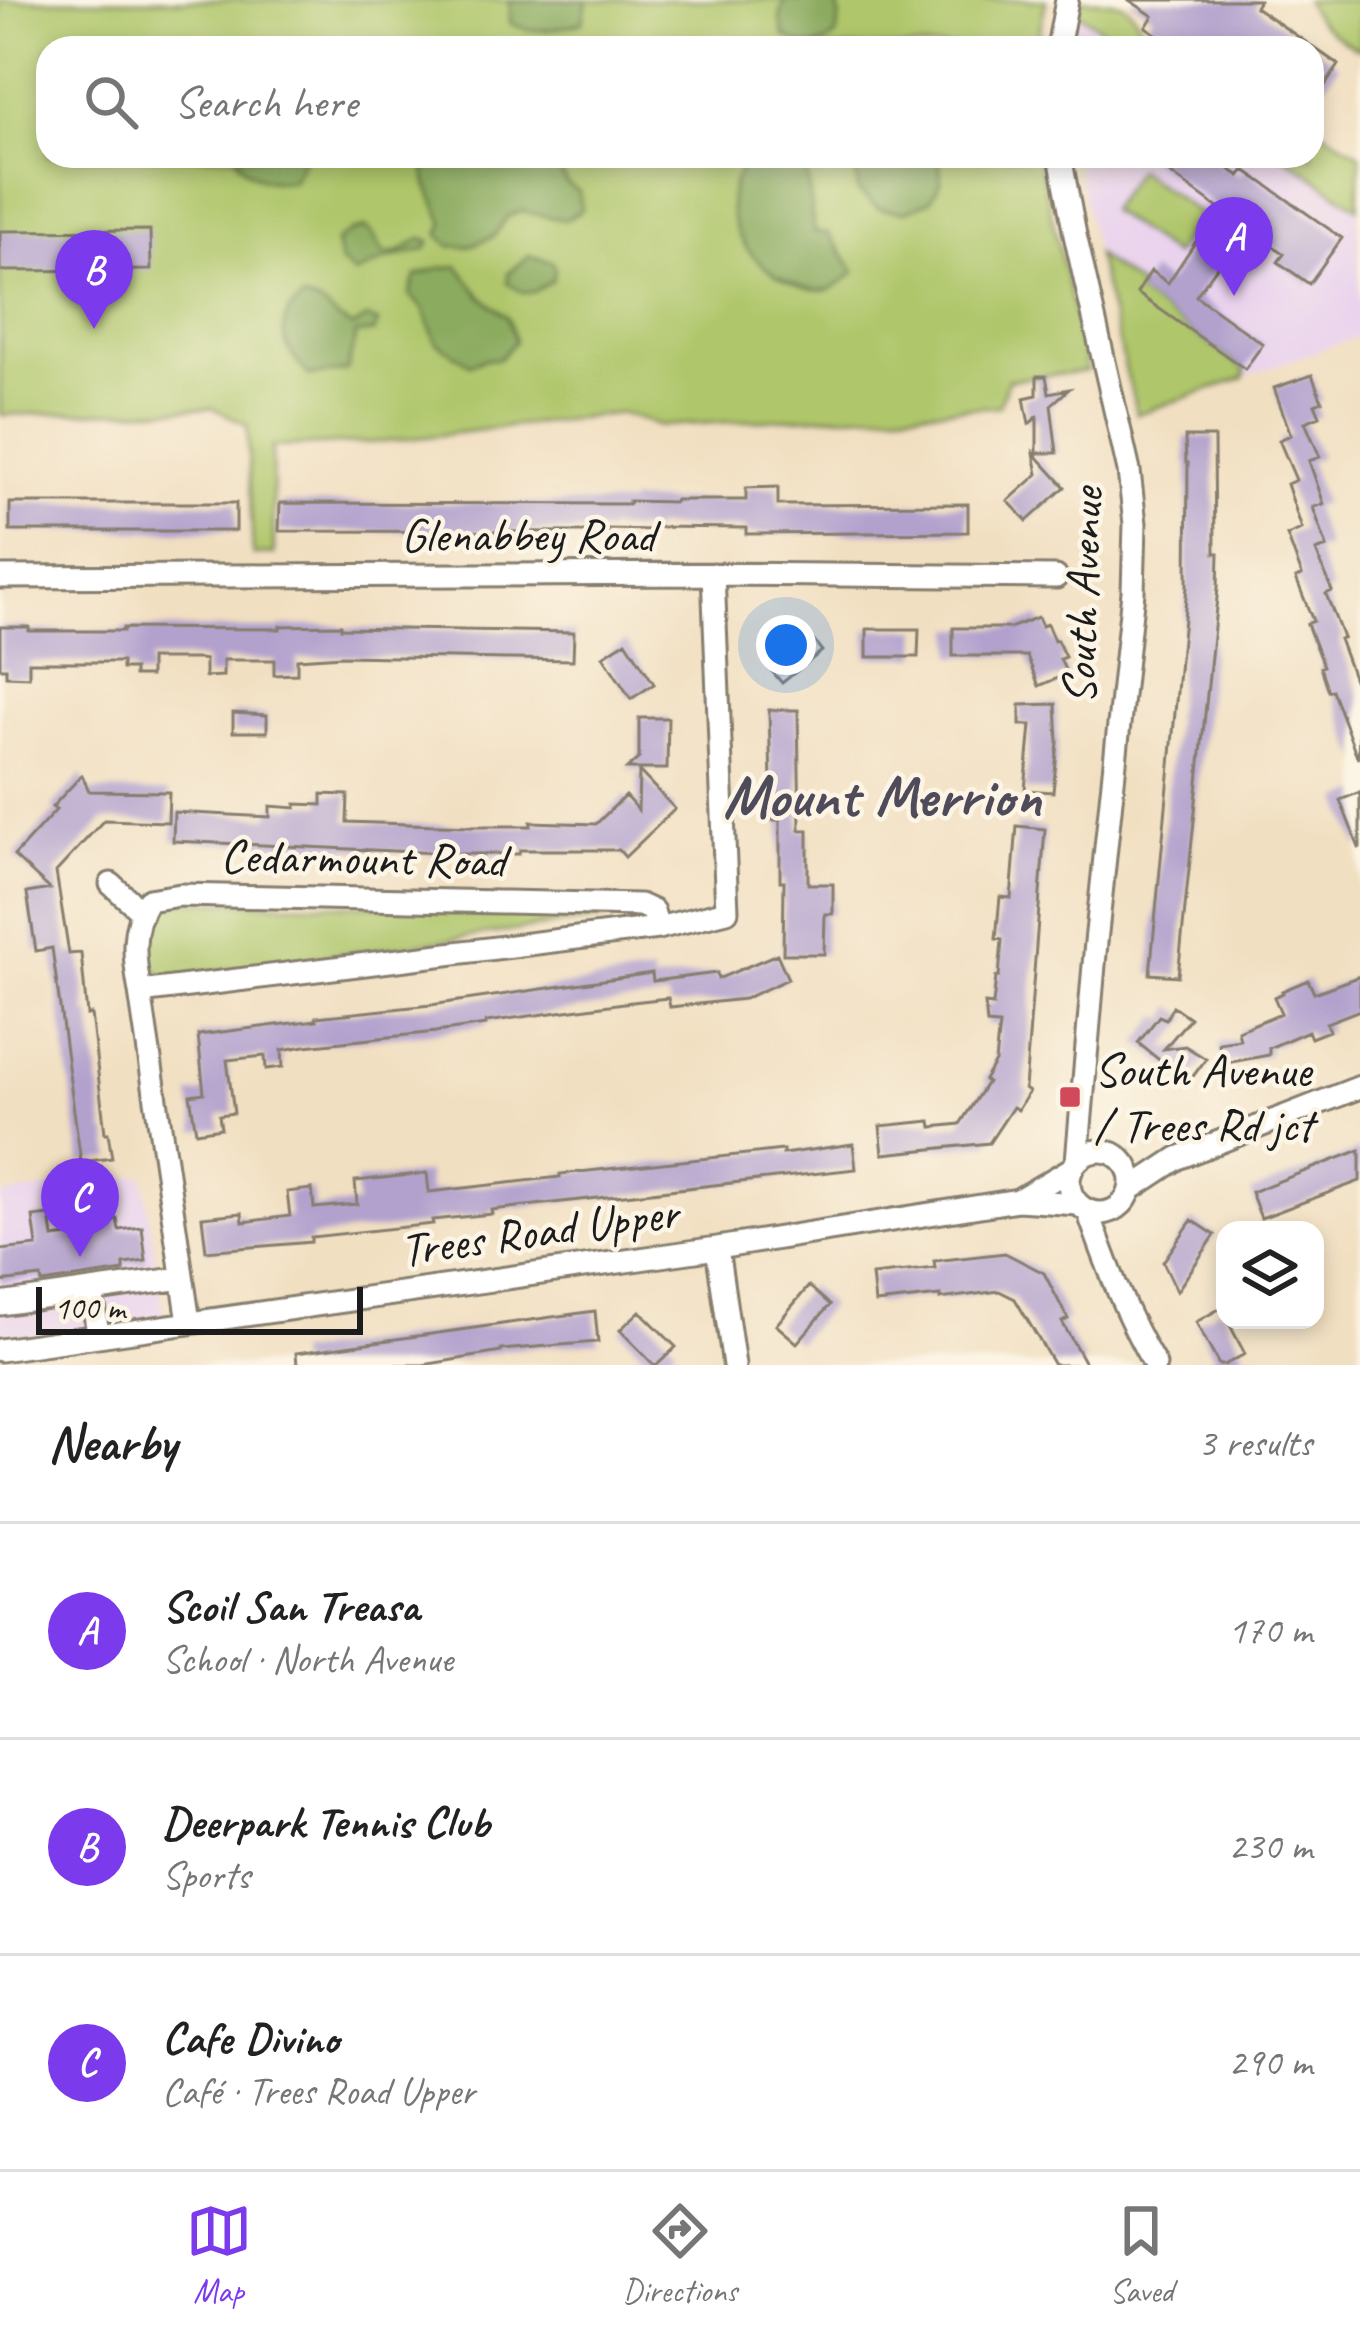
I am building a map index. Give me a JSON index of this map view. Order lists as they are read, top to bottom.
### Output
{
  "streets": {
    "street": [
      "Glenabbey Road",
      "South Avenue",
      "Cedarmount Road",
      "Trees Road Upper"
    ]
  },
  "crossings": [
    ["Glenabbey Road", "Cedarmount Road"]
  ],
  "districts": ["Mount Merrion"],
  "places": {
    "transit": ["South Avenue / Trees Rd jct"]
  },
  "scale_bar": "100 m",
  "page": {
    "search": "Search here",
    "pins": ["A", "B", "C"],
    "scale": "100 m",
    "heading": ["Nearby", "3 results"],
    "list": [
      {
        "mark": "A",
        "name": "Scoil San Treasa",
        "note": "School · North Avenue",
        "value": "170 m"
      },
      {
        "mark": "B",
        "name": "Deerpark Tennis Club",
        "note": "Sports",
        "value": "230 m"
      },
      {
        "mark": "C",
        "name": "Cafe Divino",
        "note": "Café · Trees Road Upper",
        "value": "290 m"
      }
    ],
    "nav": ["Map", "Directions", "Saved"]
  }
}
